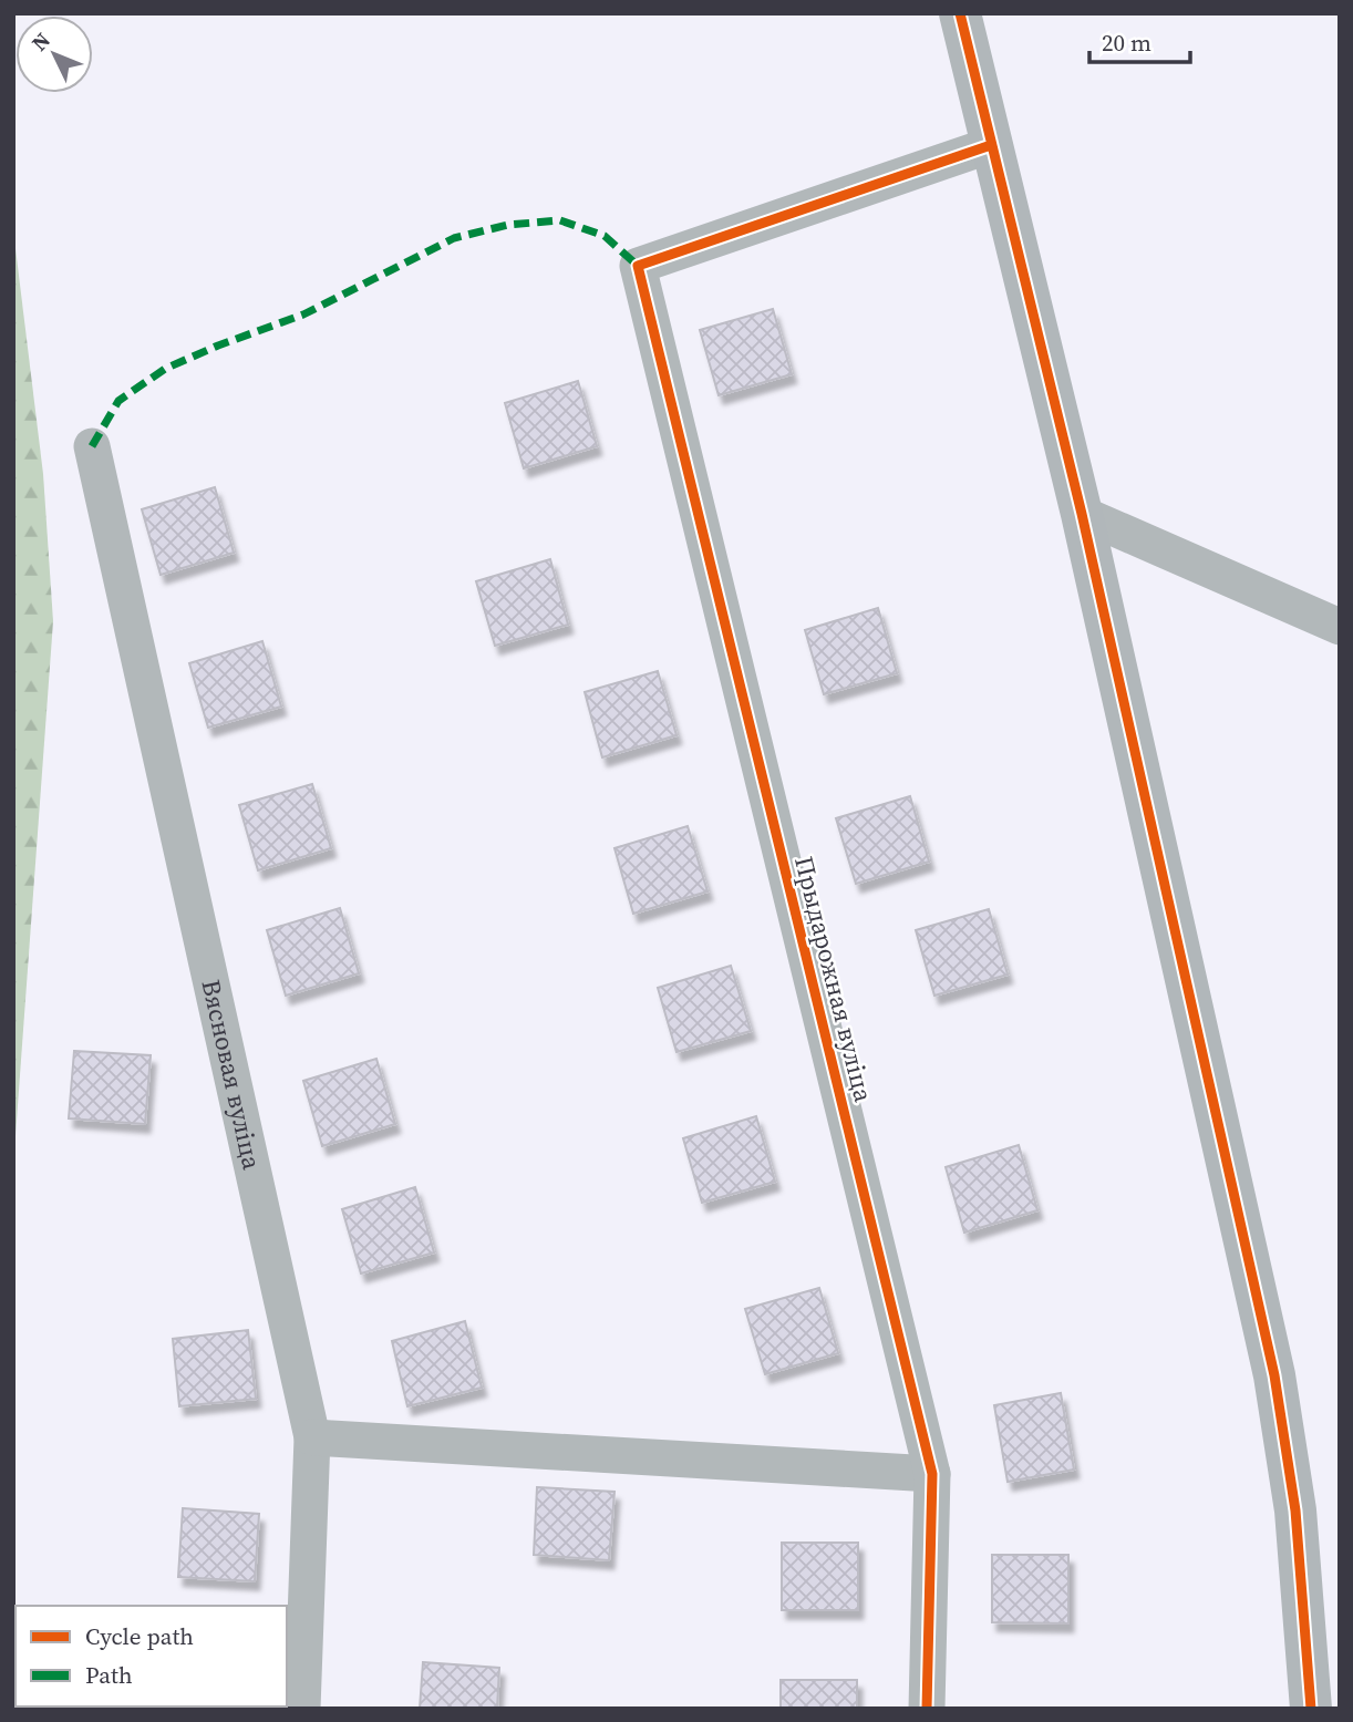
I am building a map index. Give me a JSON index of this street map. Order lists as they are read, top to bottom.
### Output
{
  "streets": {
    "street": ["Прыдарожная вуліца", "Вясновая вуліца"]
  },
  "legend": ["Cycle path", "Path"],
  "scale_bar": "20 m",
  "north": "top left"
}
